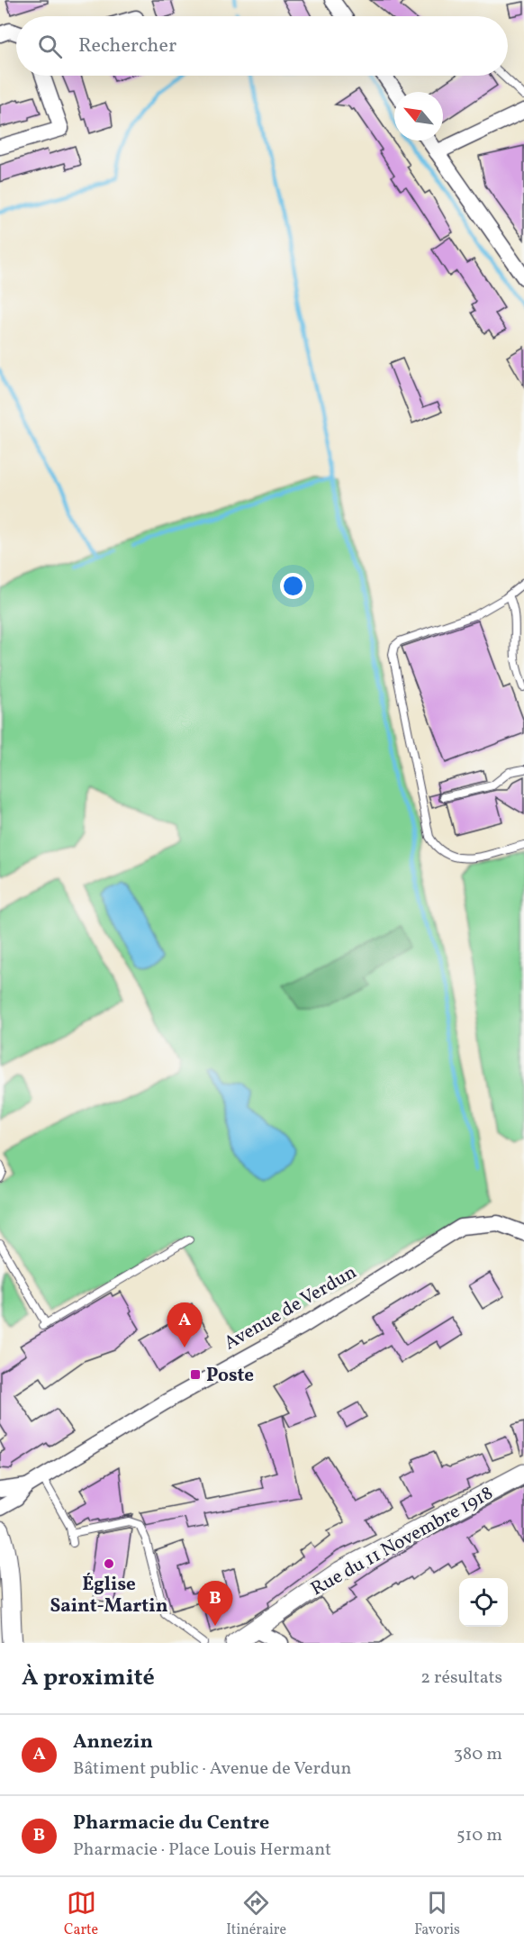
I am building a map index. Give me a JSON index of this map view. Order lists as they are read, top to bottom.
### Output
{
  "streets": {
    "street": ["Avenue de Verdun", "Rue du 11 Novembre 1918"]
  },
  "places": {
    "transit": ["Poste"],
    "other": ["Église Saint-Martin"]
  },
  "north": "top left",
  "page": {
    "search": "Rechercher",
    "pins": ["A", "B"],
    "heading": ["À proximité", "2 résultats"],
    "list": [
      {
        "mark": "A",
        "name": "Annezin",
        "note": "Bâtiment public · Avenue de Verdun",
        "value": "380 m"
      },
      {
        "mark": "B",
        "name": "Pharmacie du Centre",
        "note": "Pharmacie · Place Louis Hermant",
        "value": "510 m"
      }
    ],
    "nav": ["Carte", "Itinéraire", "Favoris"]
  }
}
